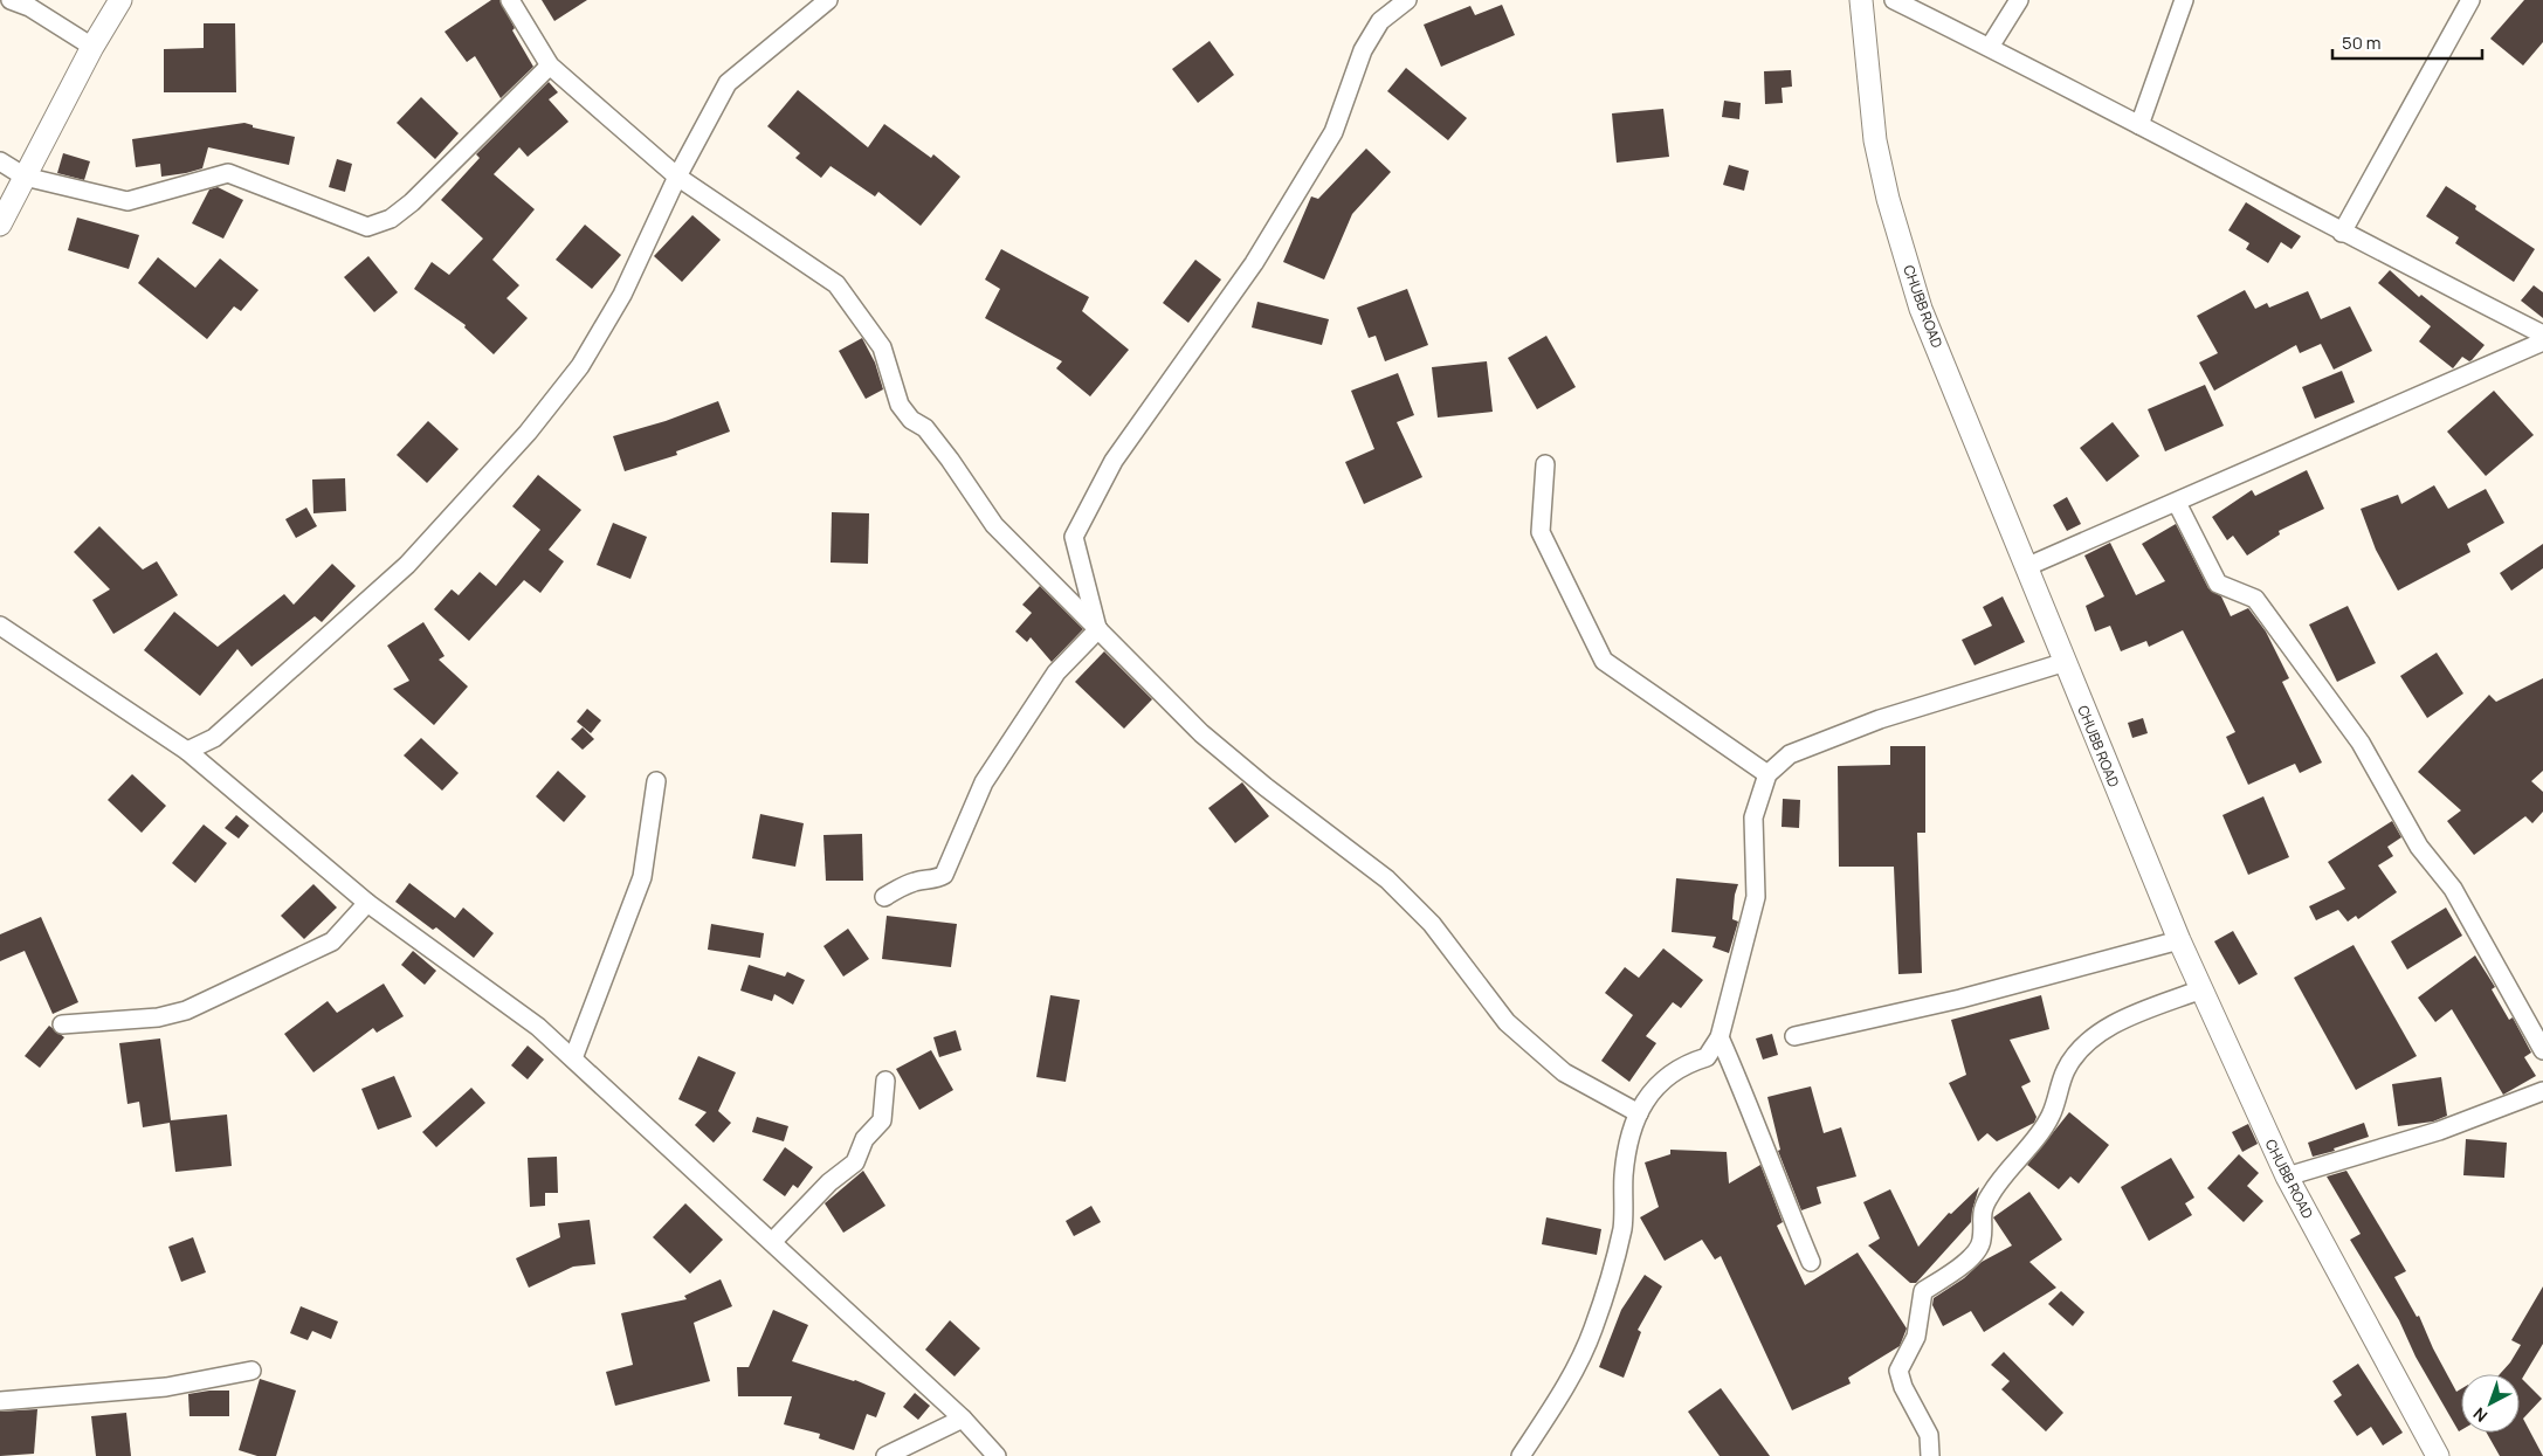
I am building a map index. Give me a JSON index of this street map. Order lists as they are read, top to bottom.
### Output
{
  "streets": {
    "street": ["CHUBB ROAD"]
  },
  "scale_bar": "50 m",
  "north": "bottom left"
}
